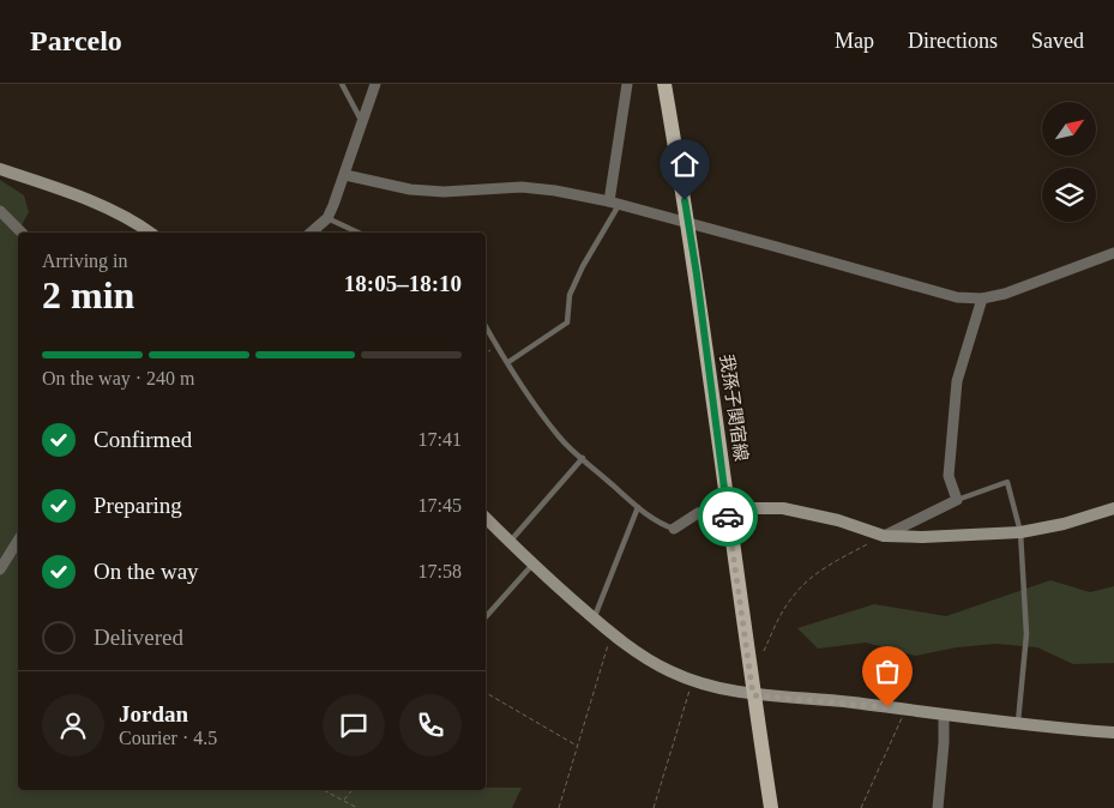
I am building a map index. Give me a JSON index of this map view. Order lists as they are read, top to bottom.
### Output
{
  "streets": {
    "main road": ["我孫子関宿線"]
  },
  "north": "top right",
  "page": {
    "header": "Parcelo",
    "nav": ["Map", "Directions", "Saved"],
    "heading": ["2 min", "Arriving in", "18:05–18:10"],
    "panel": ["Jordan", "Courier · 4.5"],
    "bar": "On the way · 240 m",
    "list": [
      ["Confirmed", "17:41"],
      ["Preparing", "17:45"],
      ["On the way", "17:58"],
      "Delivered"
    ]
  }
}
